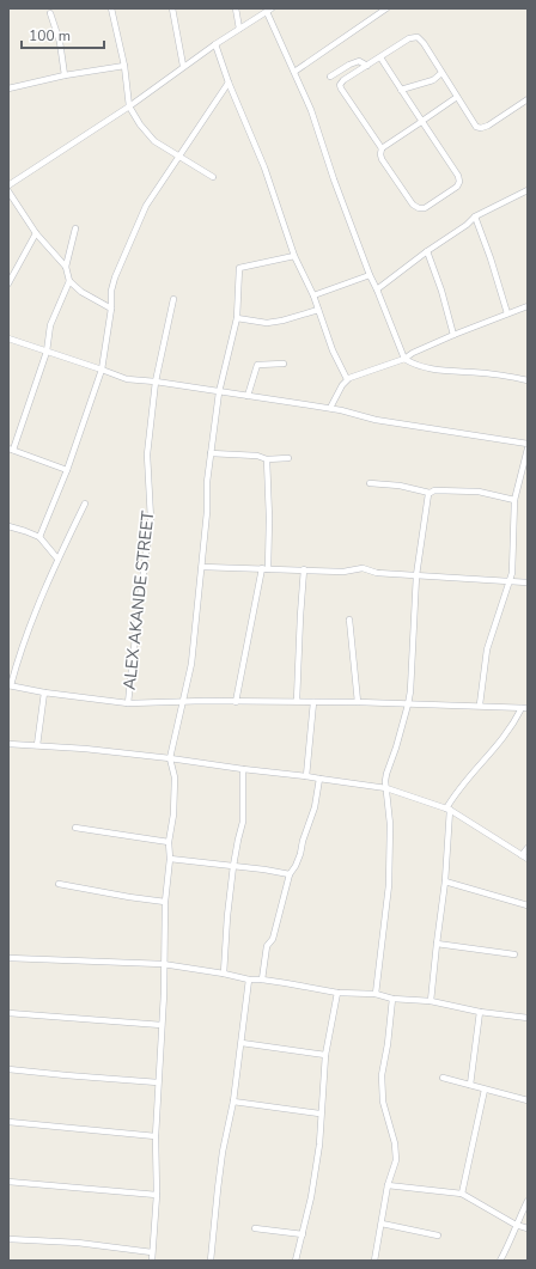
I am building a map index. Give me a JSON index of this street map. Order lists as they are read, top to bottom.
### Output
{
  "streets": {
    "street": ["ALEX AKANDE STREET"]
  },
  "scale_bar": "100 m"
}
